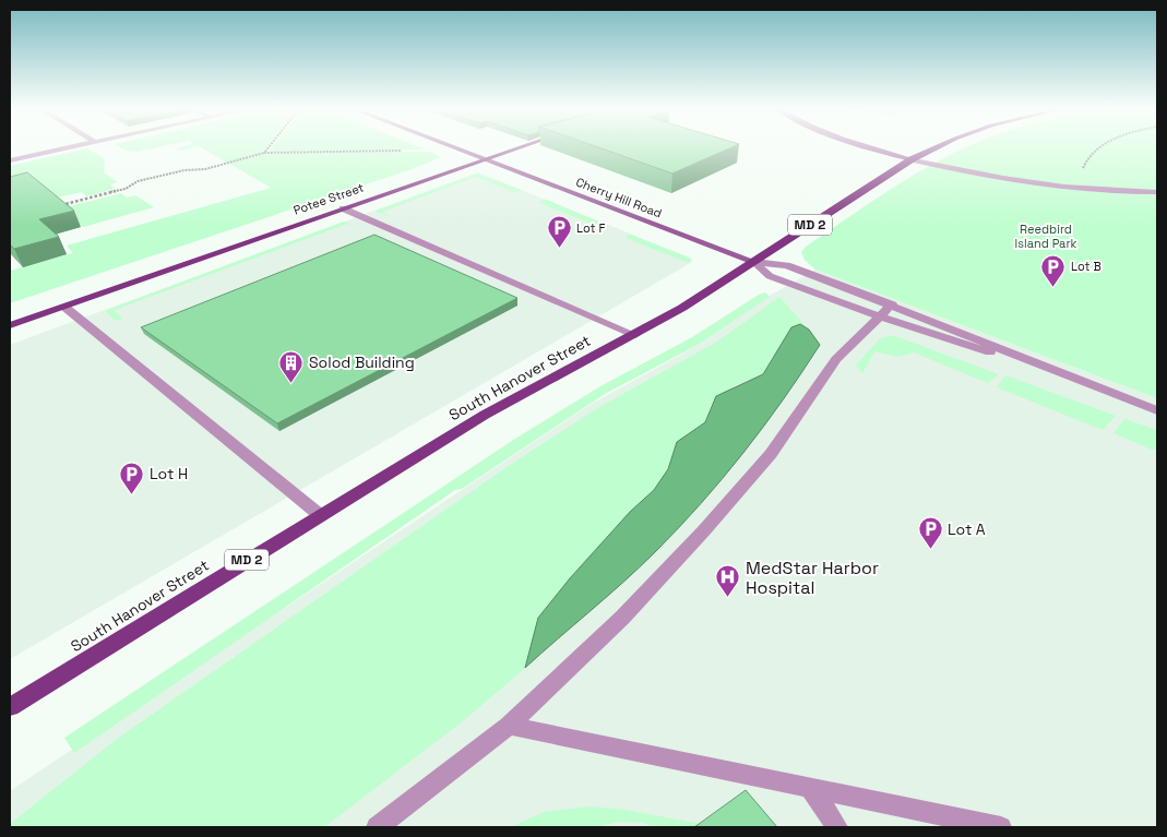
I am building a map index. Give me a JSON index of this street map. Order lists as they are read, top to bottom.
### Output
{
  "streets": {
    "main road": ["Potee Street", "MD 2", "South Hanover Street"],
    "street": ["Cherry Hill Road"]
  },
  "crossings": [
    ["Cherry Hill Road", "Potee Street"],
    ["Cherry Hill Road", "South Hanover Street"]
  ],
  "parks": ["Reedbird Island Park"],
  "places": {
    "parking": [
      "Lot F",
      "Lot B",
      "Lot H",
      "Lot A"
    ],
    "building": ["Solod Building"],
    "hospital": ["MedStar Harbor Hospital"]
  }
}
